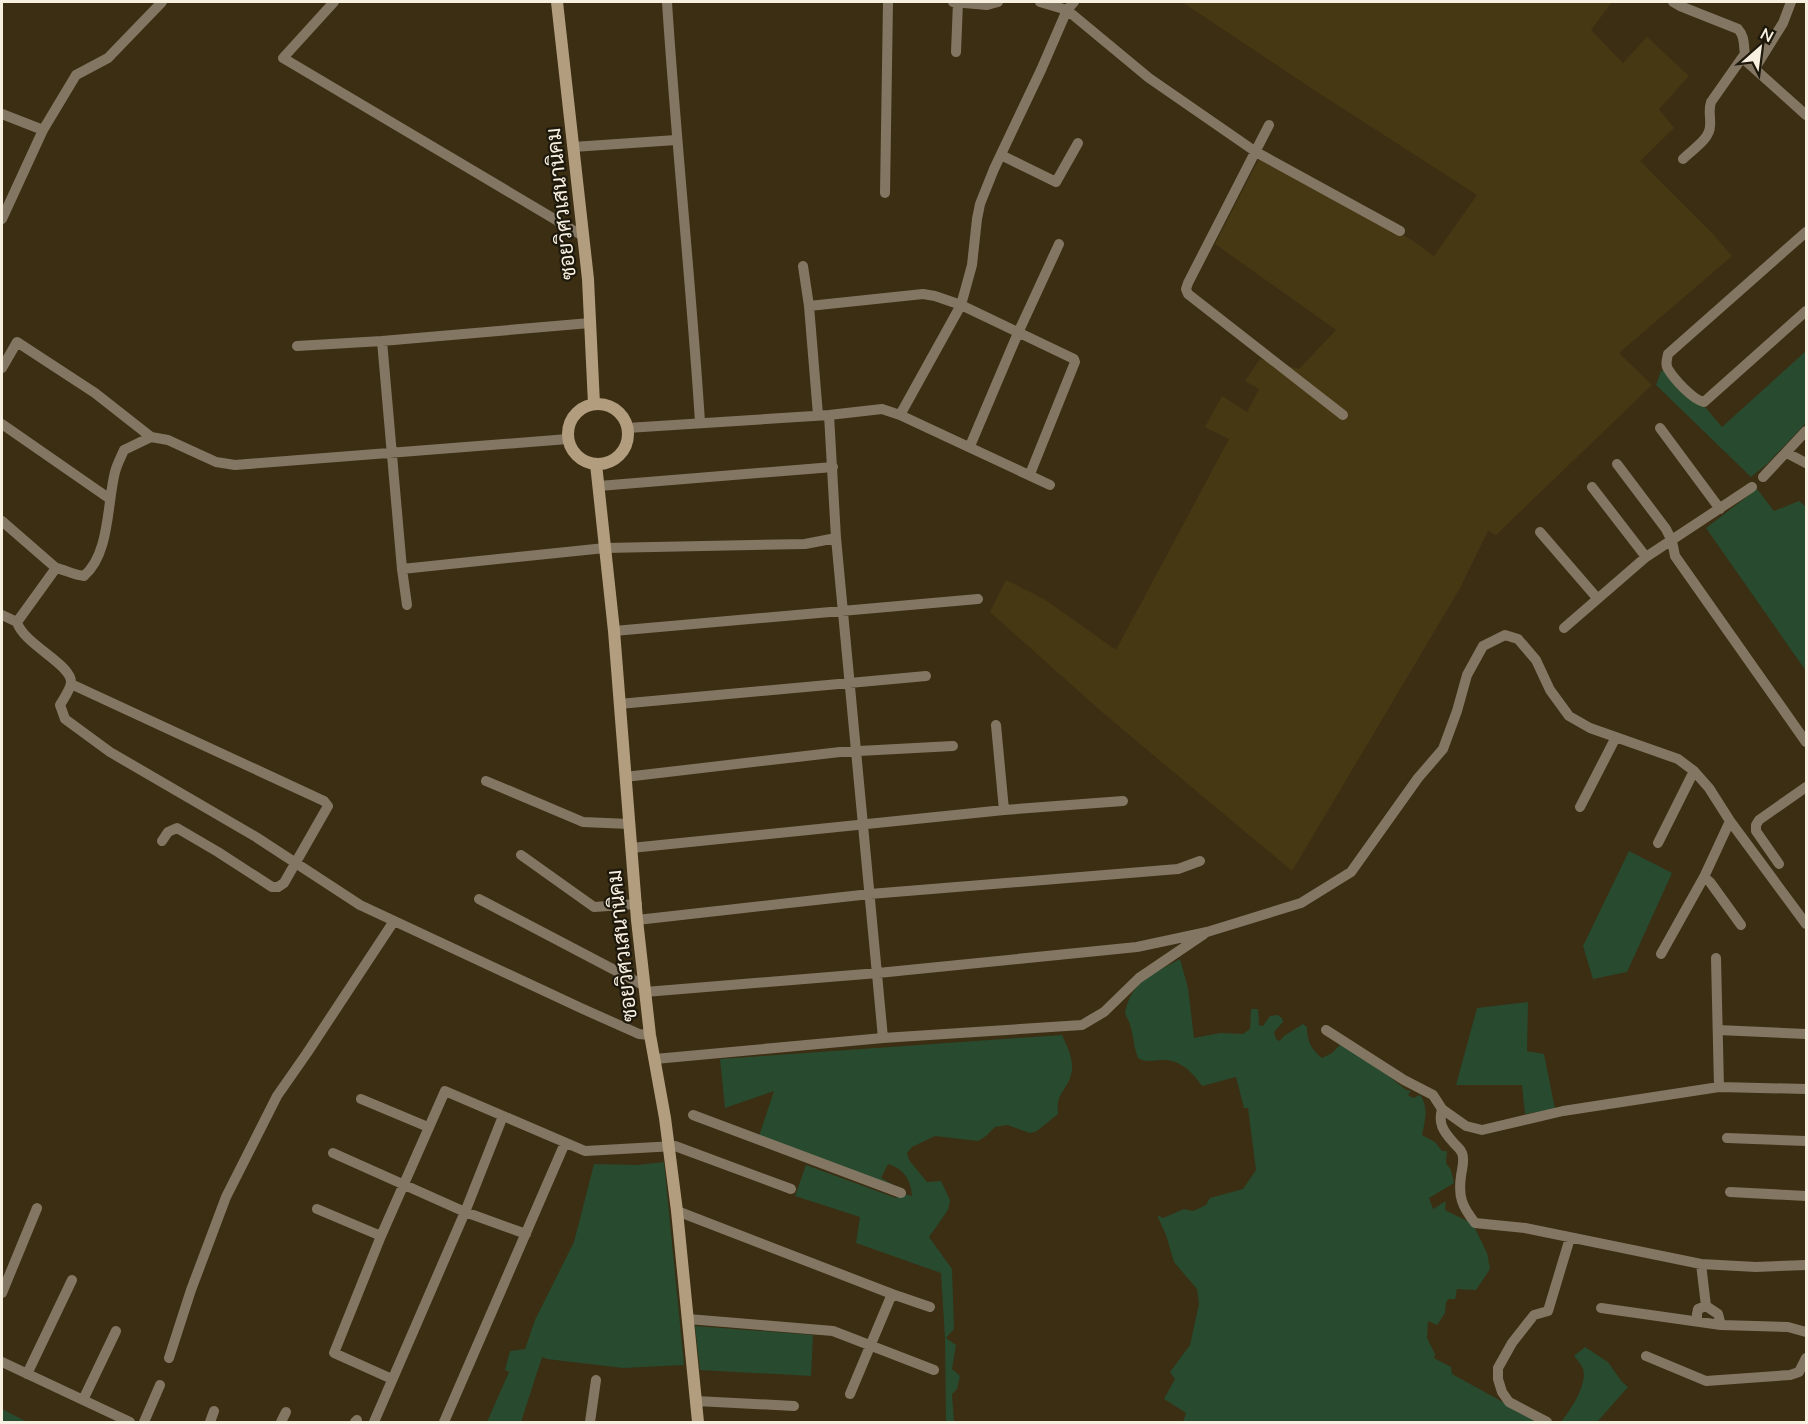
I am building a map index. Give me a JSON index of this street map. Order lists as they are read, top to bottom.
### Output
{
  "streets": {
    "street": ["ซอยวิศวเสนานิคม"]
  },
  "north": "top right"
}
